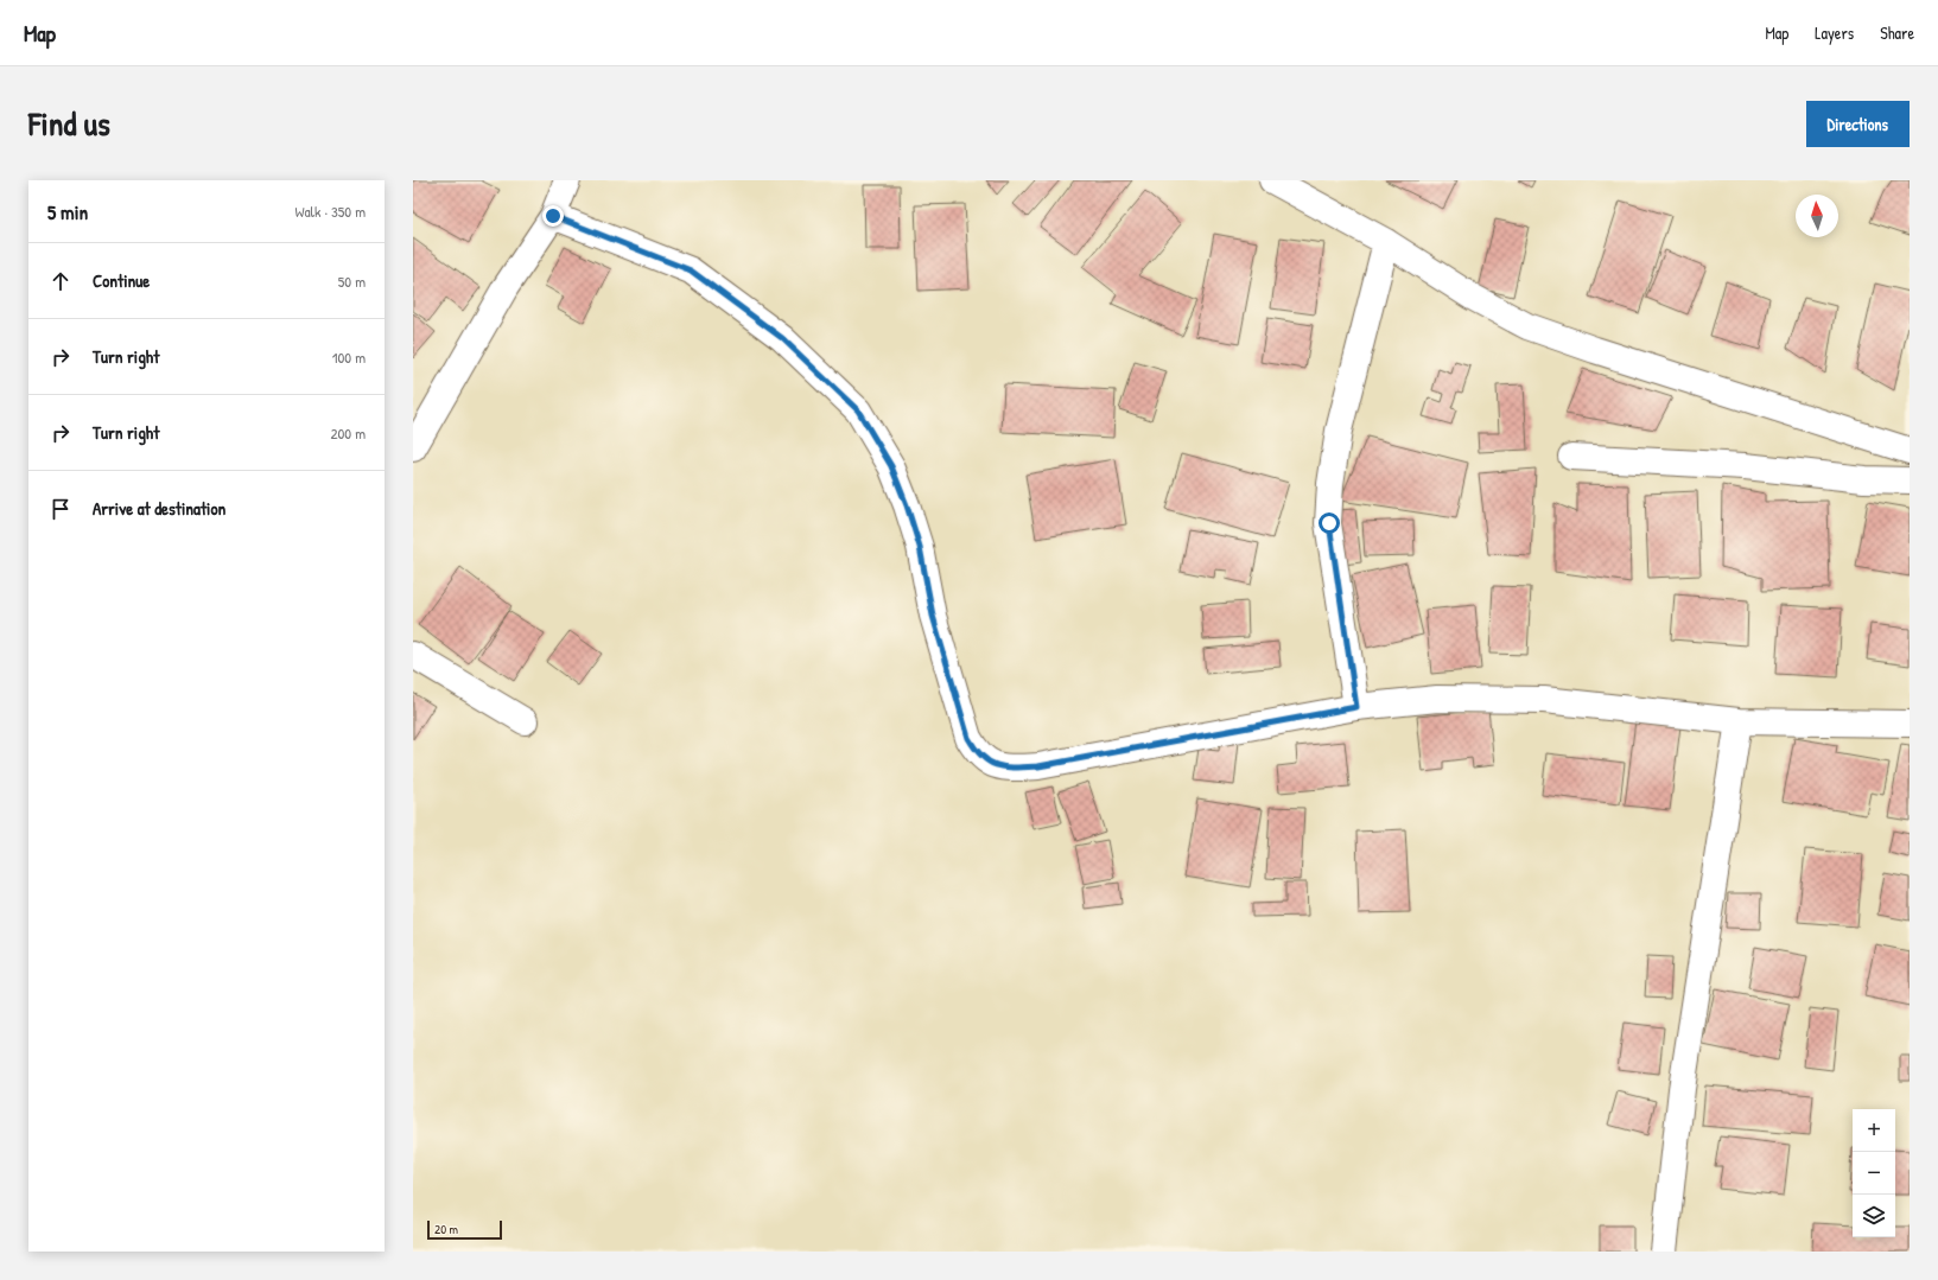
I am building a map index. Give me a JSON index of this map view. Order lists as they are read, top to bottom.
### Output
{
  "scale_bar": "20 m",
  "north": "top",
  "page": {
    "header": "Map",
    "nav": ["Map", "Layers", "Share"],
    "title": "Find us",
    "buttons": "Directions",
    "heading": ["5 min", "Walk · 350 m"],
    "list": [
      ["Continue", "50 m"],
      ["Turn right", "100 m"],
      ["Turn right", "200 m"],
      "Arrive at destination"
    ],
    "map_buttons": ["+", "−"],
    "scale": "20 m"
  }
}
